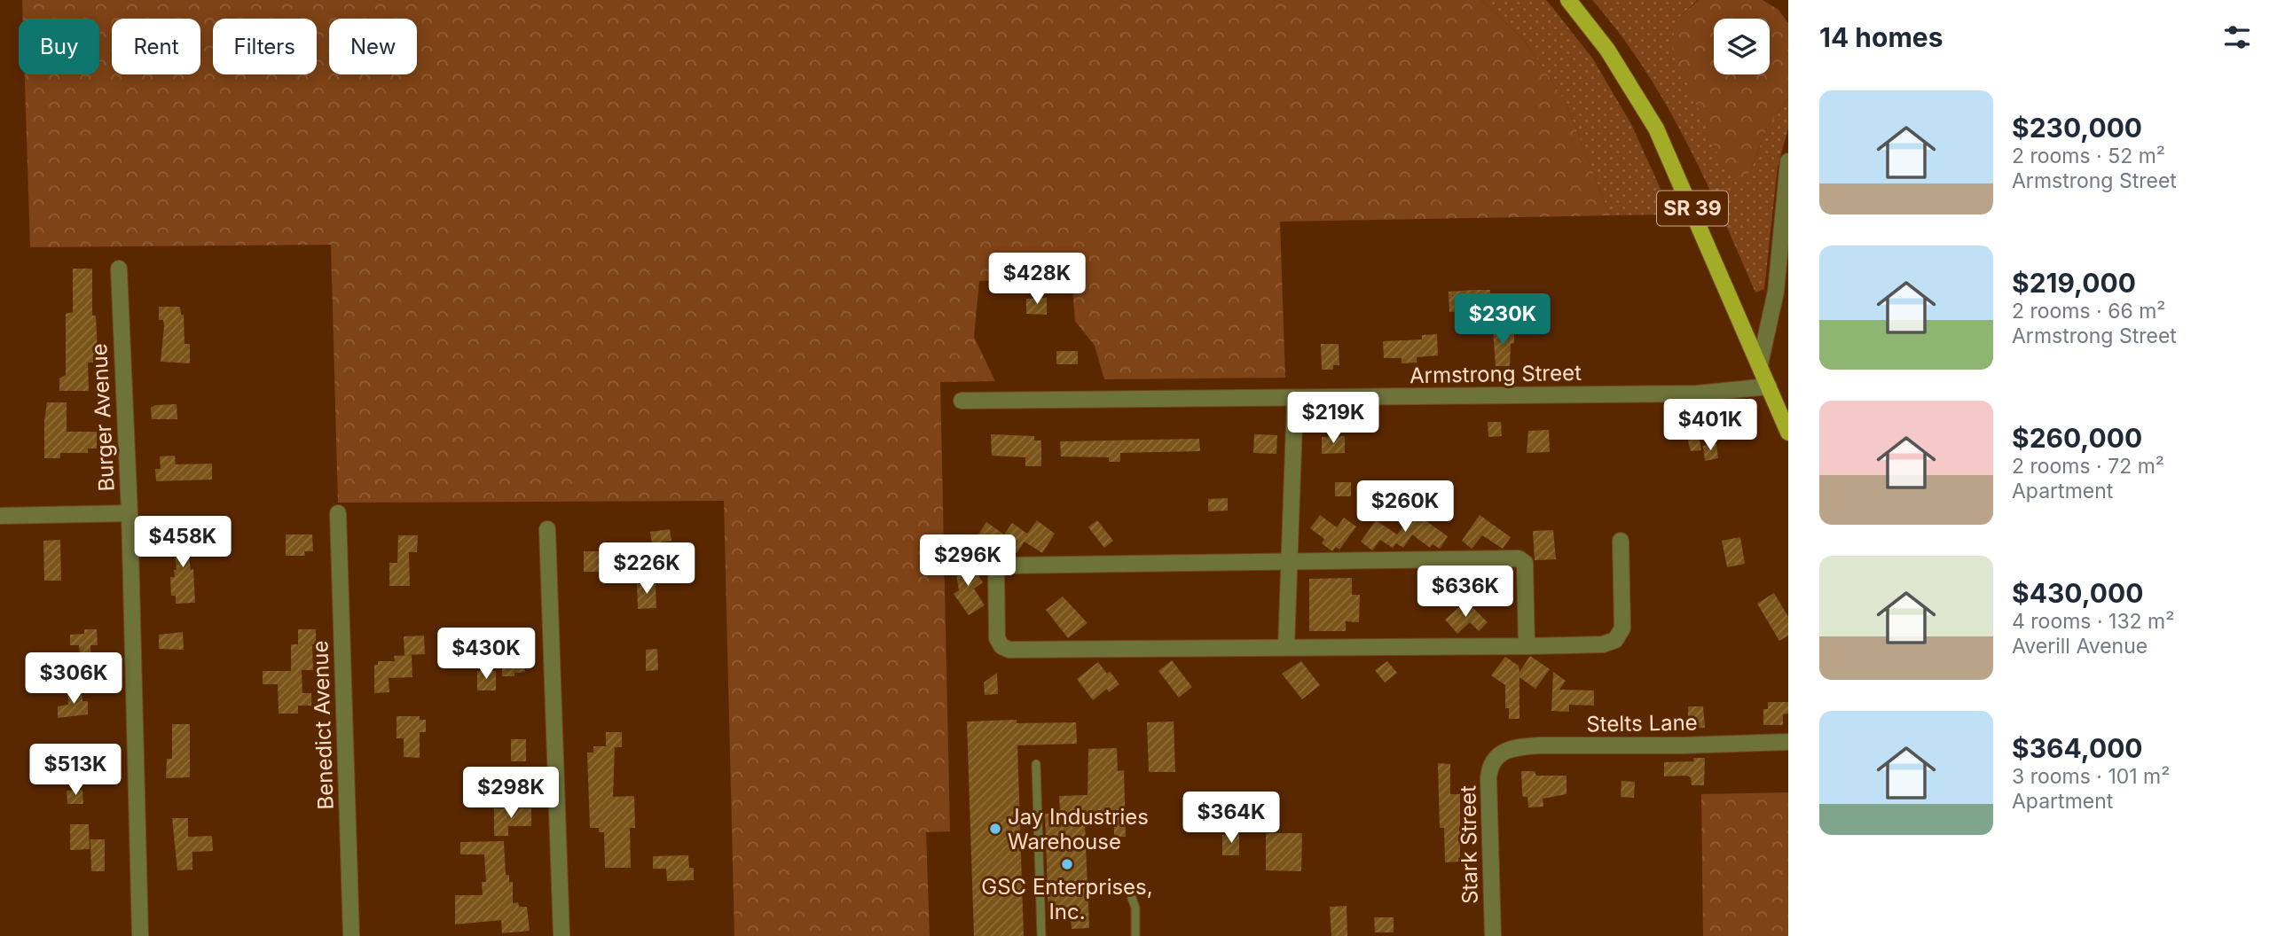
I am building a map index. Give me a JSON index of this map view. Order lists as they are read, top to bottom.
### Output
{
  "streets": {
    "main road": ["SR 39"],
    "street": [
      "Armstrong Street",
      "Burger Avenue",
      "Stelts Lane",
      "Benedict Avenue",
      "Stark Street"
    ]
  },
  "crossings": [
    ["SR 39", "Armstrong Street"],
    ["Stelts Lane", "Stark Street"]
  ],
  "places": ["Jay Industries Warehouse", "GSC Enterprises, Inc."],
  "page": {
    "heading": "14 homes",
    "chip": [
      "Buy",
      "Rent",
      "Filters",
      "New"
    ],
    "list": [
      {
        "name": "$230,000",
        "note": "2 rooms · 52 m² · Armstrong Street"
      },
      {
        "name": "$219,000",
        "note": "2 rooms · 66 m² · Armstrong Street"
      },
      {
        "name": "$260,000",
        "note": "2 rooms · 72 m² · Apartment"
      },
      {
        "name": "$430,000",
        "note": "4 rooms · 132 m² · Averill Avenue"
      },
      {
        "name": "$364,000",
        "note": "3 rooms · 101 m² · Apartment"
      }
    ],
    "price": [
      "$428K",
      "$230K",
      "$219K",
      "$401K",
      "$260K",
      "$458K",
      "$296K",
      "$226K",
      "$636K",
      "$430K",
      "$306K",
      "$513K",
      "$298K",
      "$364K"
    ]
  }
}
